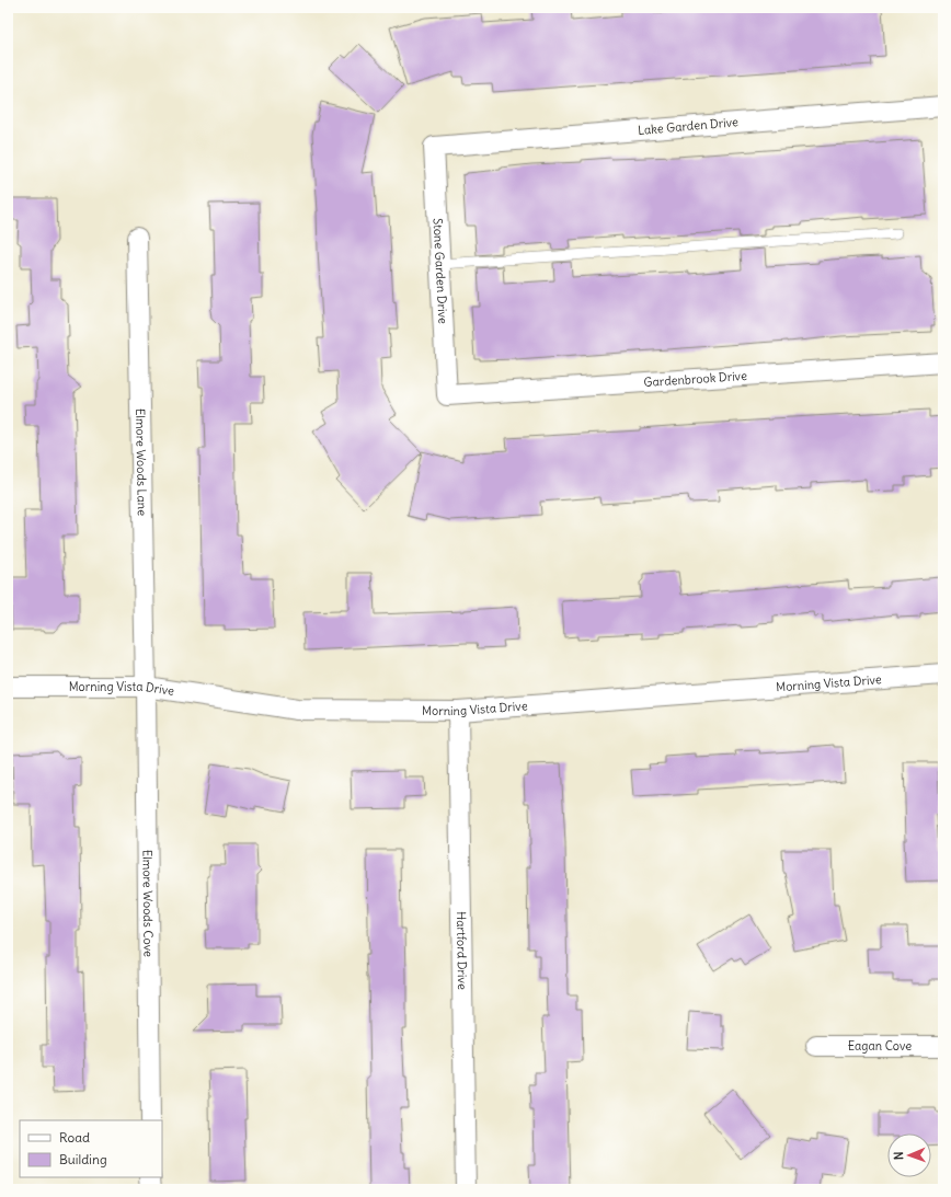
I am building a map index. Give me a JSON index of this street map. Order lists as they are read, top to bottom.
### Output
{
  "streets": {
    "street": [
      "Lake Garden Drive",
      "Stone Garden Drive",
      "Gardenbrook Drive",
      "Elmore Woods Lane",
      "Morning Vista Drive",
      "Elmore Woods Cove",
      "Hartford Drive",
      "Eagan Cove"
    ]
  },
  "crossings": [
    ["Lake Garden Drive", "Stone Garden Drive"],
    ["Stone Garden Drive", "Gardenbrook Drive"],
    ["Elmore Woods Lane", "Morning Vista Drive"],
    ["Elmore Woods Lane", "Elmore Woods Cove"],
    ["Morning Vista Drive", "Elmore Woods Cove"],
    ["Morning Vista Drive", "Hartford Drive"]
  ],
  "legend": ["Road", "Building"],
  "north": "left"
}
